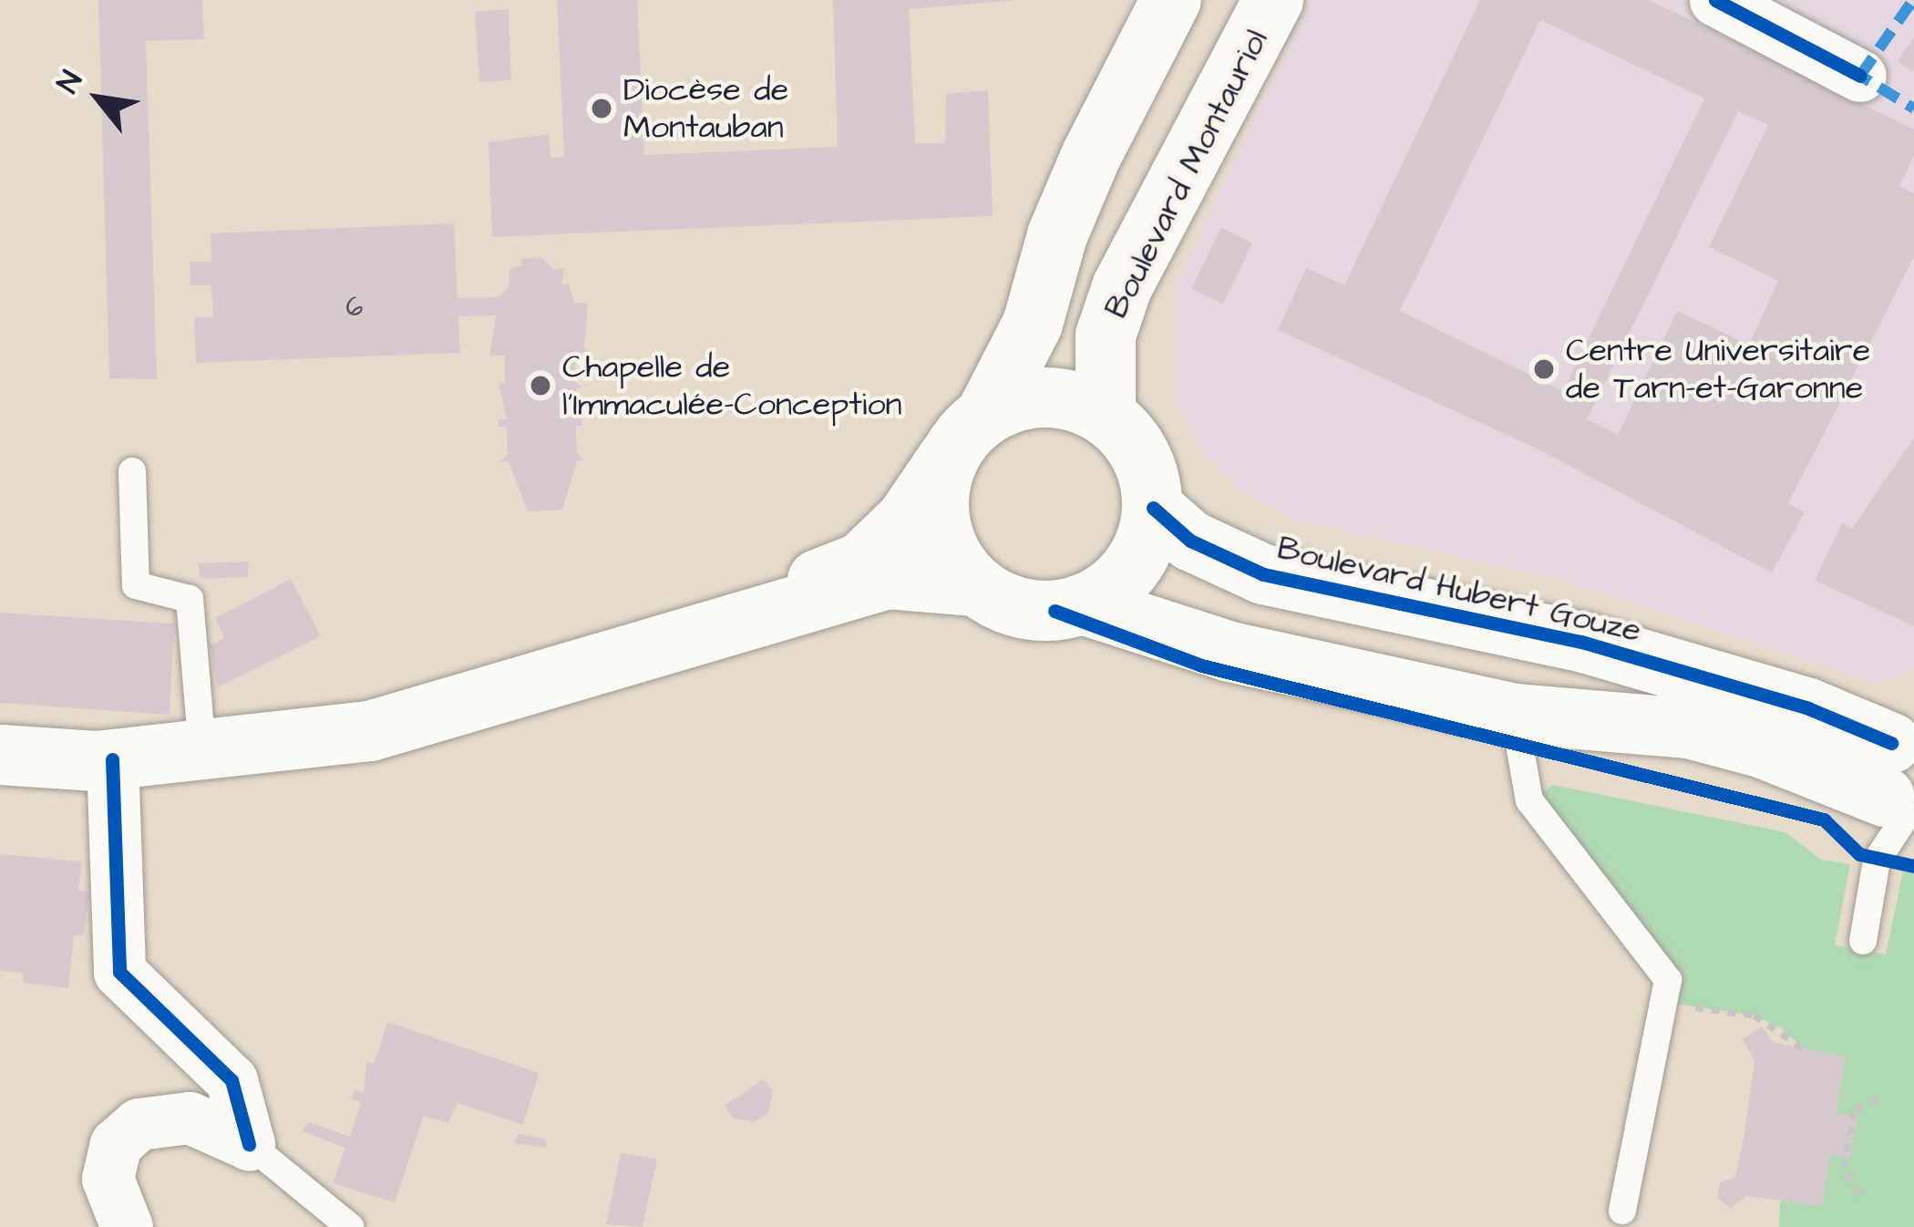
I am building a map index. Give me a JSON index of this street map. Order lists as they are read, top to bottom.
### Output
{
  "streets": {
    "main road": ["Boulevard Montauriol", "Boulevard Hubert Gouze"]
  },
  "crossings": [
    ["Boulevard Montauriol", "Boulevard Hubert Gouze"]
  ],
  "places": ["Diocèse de Montauban", "Centre Universitaire de Tarn-et-Garonne", "Chapelle de l'Immaculée-Conception"],
  "house_numbers": ["6"],
  "north": "top left"
}
